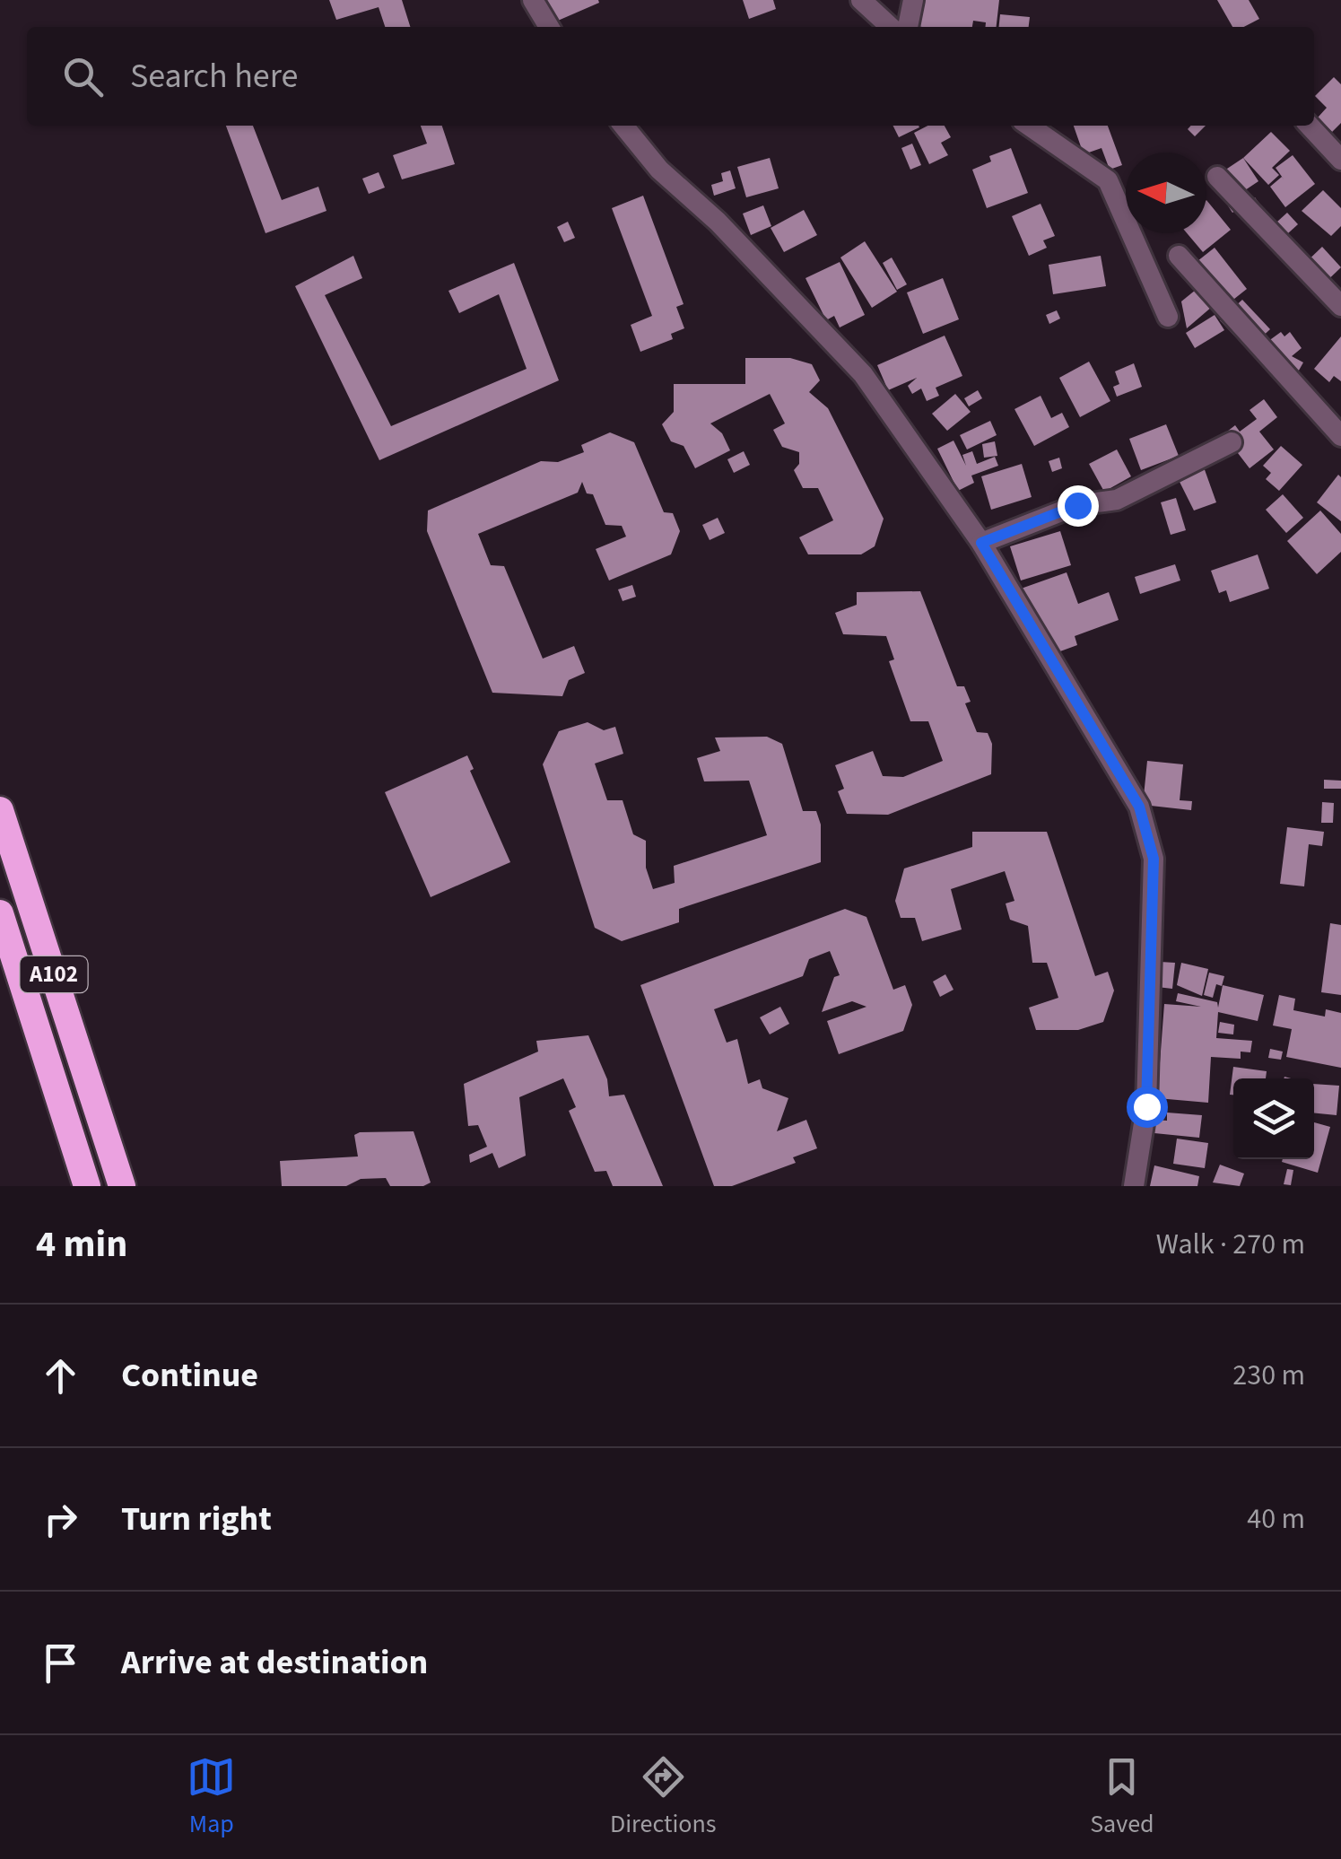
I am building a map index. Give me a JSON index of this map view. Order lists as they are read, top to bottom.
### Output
{
  "streets": {
    "highway": ["A102"]
  },
  "north": "left",
  "page": {
    "search": "Search here",
    "heading": ["4 min", "Walk · 270 m"],
    "list": [
      ["Continue", "230 m"],
      ["Turn right", "40 m"],
      "Arrive at destination"
    ],
    "nav": ["Map", "Directions", "Saved"]
  }
}
